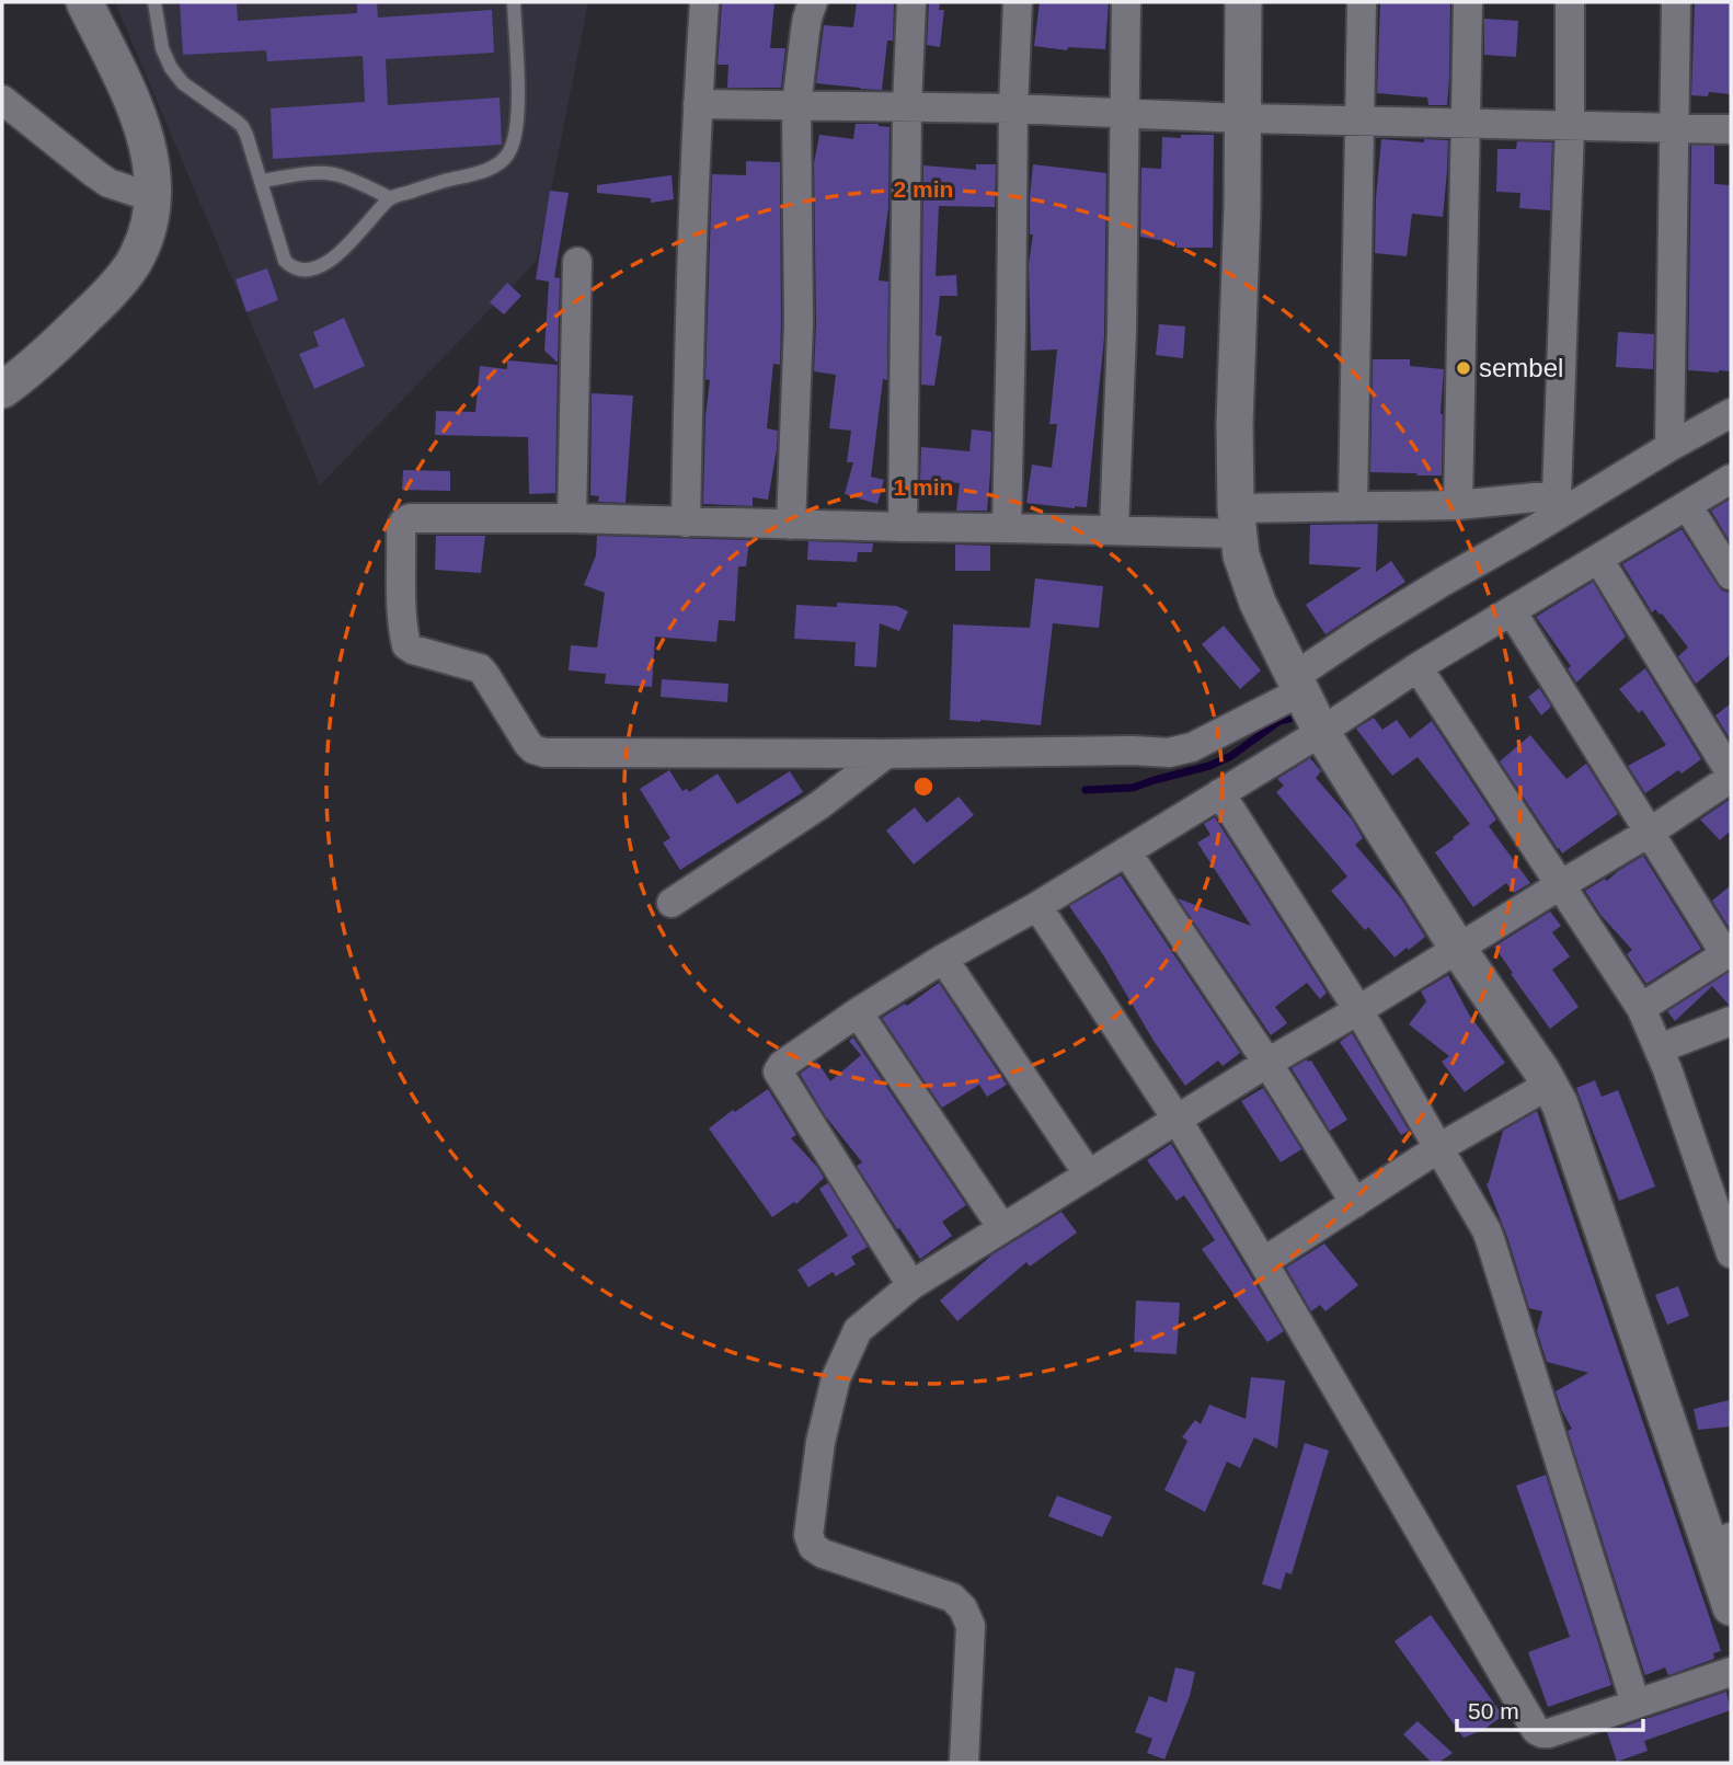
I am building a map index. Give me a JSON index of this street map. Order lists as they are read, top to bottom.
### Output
{
  "places": ["sembel"],
  "scale_bar": "50 m",
  "rings": ["2 min", "1 min"]
}
